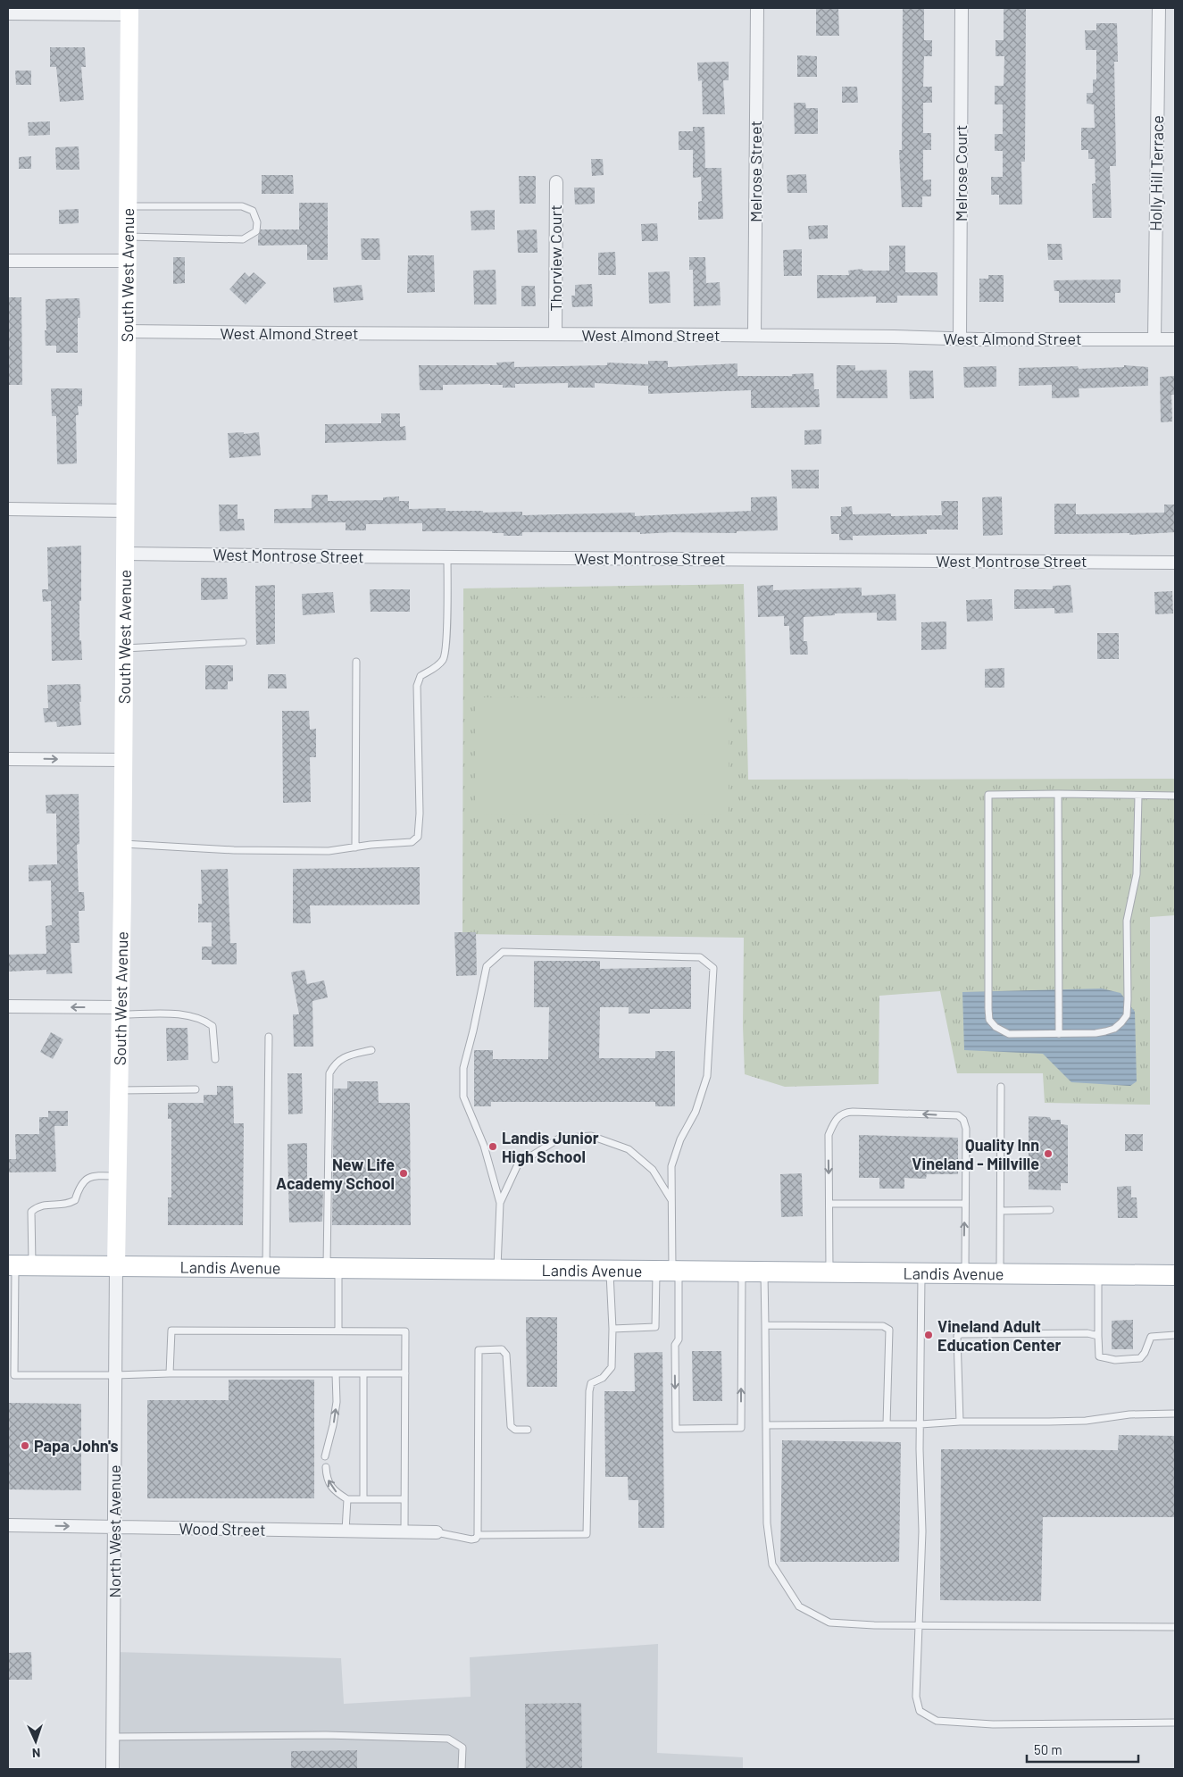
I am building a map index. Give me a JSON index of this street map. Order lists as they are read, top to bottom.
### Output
{
  "streets": {
    "main road": ["Landis Avenue"],
    "street": [
      "Melrose Street",
      "Melrose Court",
      "Holly Hill Terrace",
      "Thorview Court",
      "South West Avenue",
      "West Almond Street",
      "West Montrose Street",
      "Wood Street",
      "North West Avenue"
    ]
  },
  "crossings": [
    ["Melrose Street", "West Almond Street"],
    ["Melrose Court", "West Almond Street"],
    ["Holly Hill Terrace", "West Almond Street"],
    ["Thorview Court", "West Almond Street"],
    ["South West Avenue", "West Almond Street"],
    ["South West Avenue", "West Montrose Street"],
    ["South West Avenue", "Landis Avenue"],
    ["South West Avenue", "North West Avenue"],
    ["Landis Avenue", "North West Avenue"],
    ["Wood Street", "North West Avenue"]
  ],
  "places": [
    "Landis Junior High School",
    "Quality Inn Vineland - Millville",
    "New Life Academy School",
    "Vineland Adult Education Center",
    "Papa John's"
  ],
  "scale_bar": "50 m",
  "north": "bottom"
}
